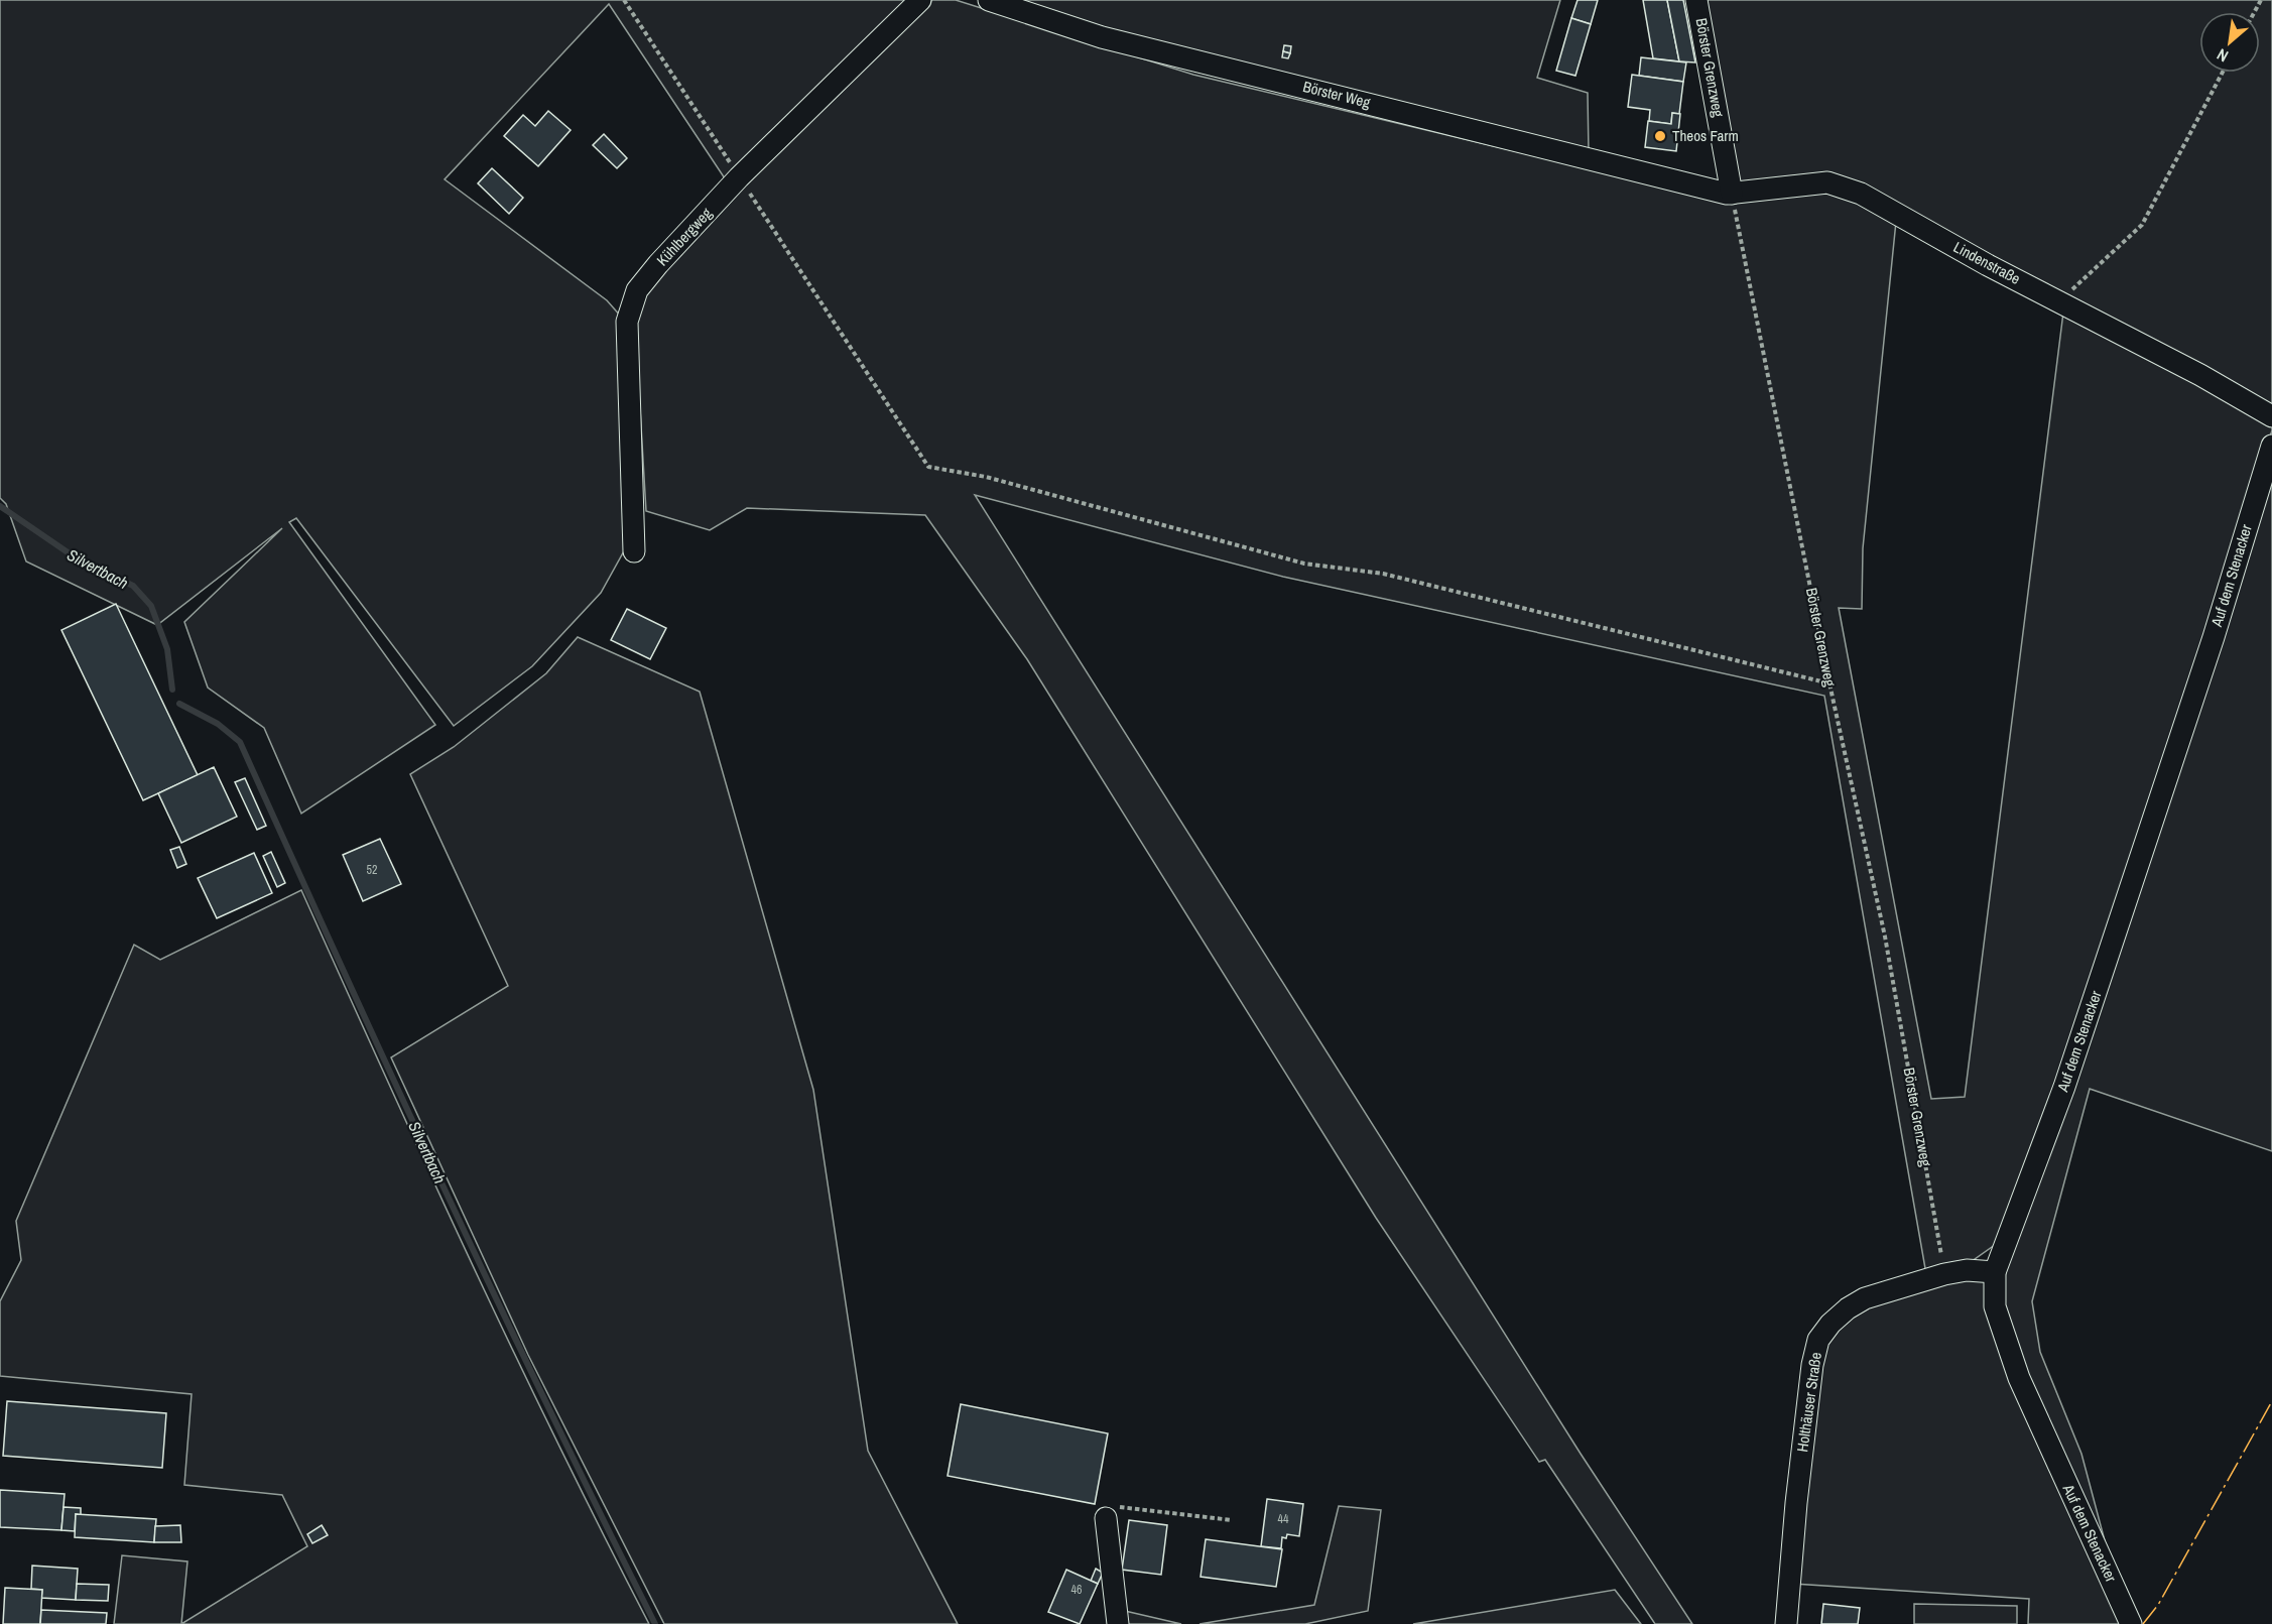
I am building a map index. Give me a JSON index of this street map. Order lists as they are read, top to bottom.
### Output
{
  "streets": {
    "street": [
      "Börster Grenzweg",
      "Börster Weg",
      "Kühlbergweg",
      "Lindenstraße",
      "Auf dem Stenacker",
      "Holthäuser Straße"
    ]
  },
  "crossings": [
    ["Börster Grenzweg", "Lindenstraße"],
    ["Börster Grenzweg", "Holthäuser Straße"],
    ["Börster Weg", "Lindenstraße"],
    ["Auf dem Stenacker", "Holthäuser Straße"]
  ],
  "water": ["Silvertbach"],
  "places": ["Theos Farm"],
  "house_numbers": ["52", "44", "46"],
  "north": "bottom left"
}
